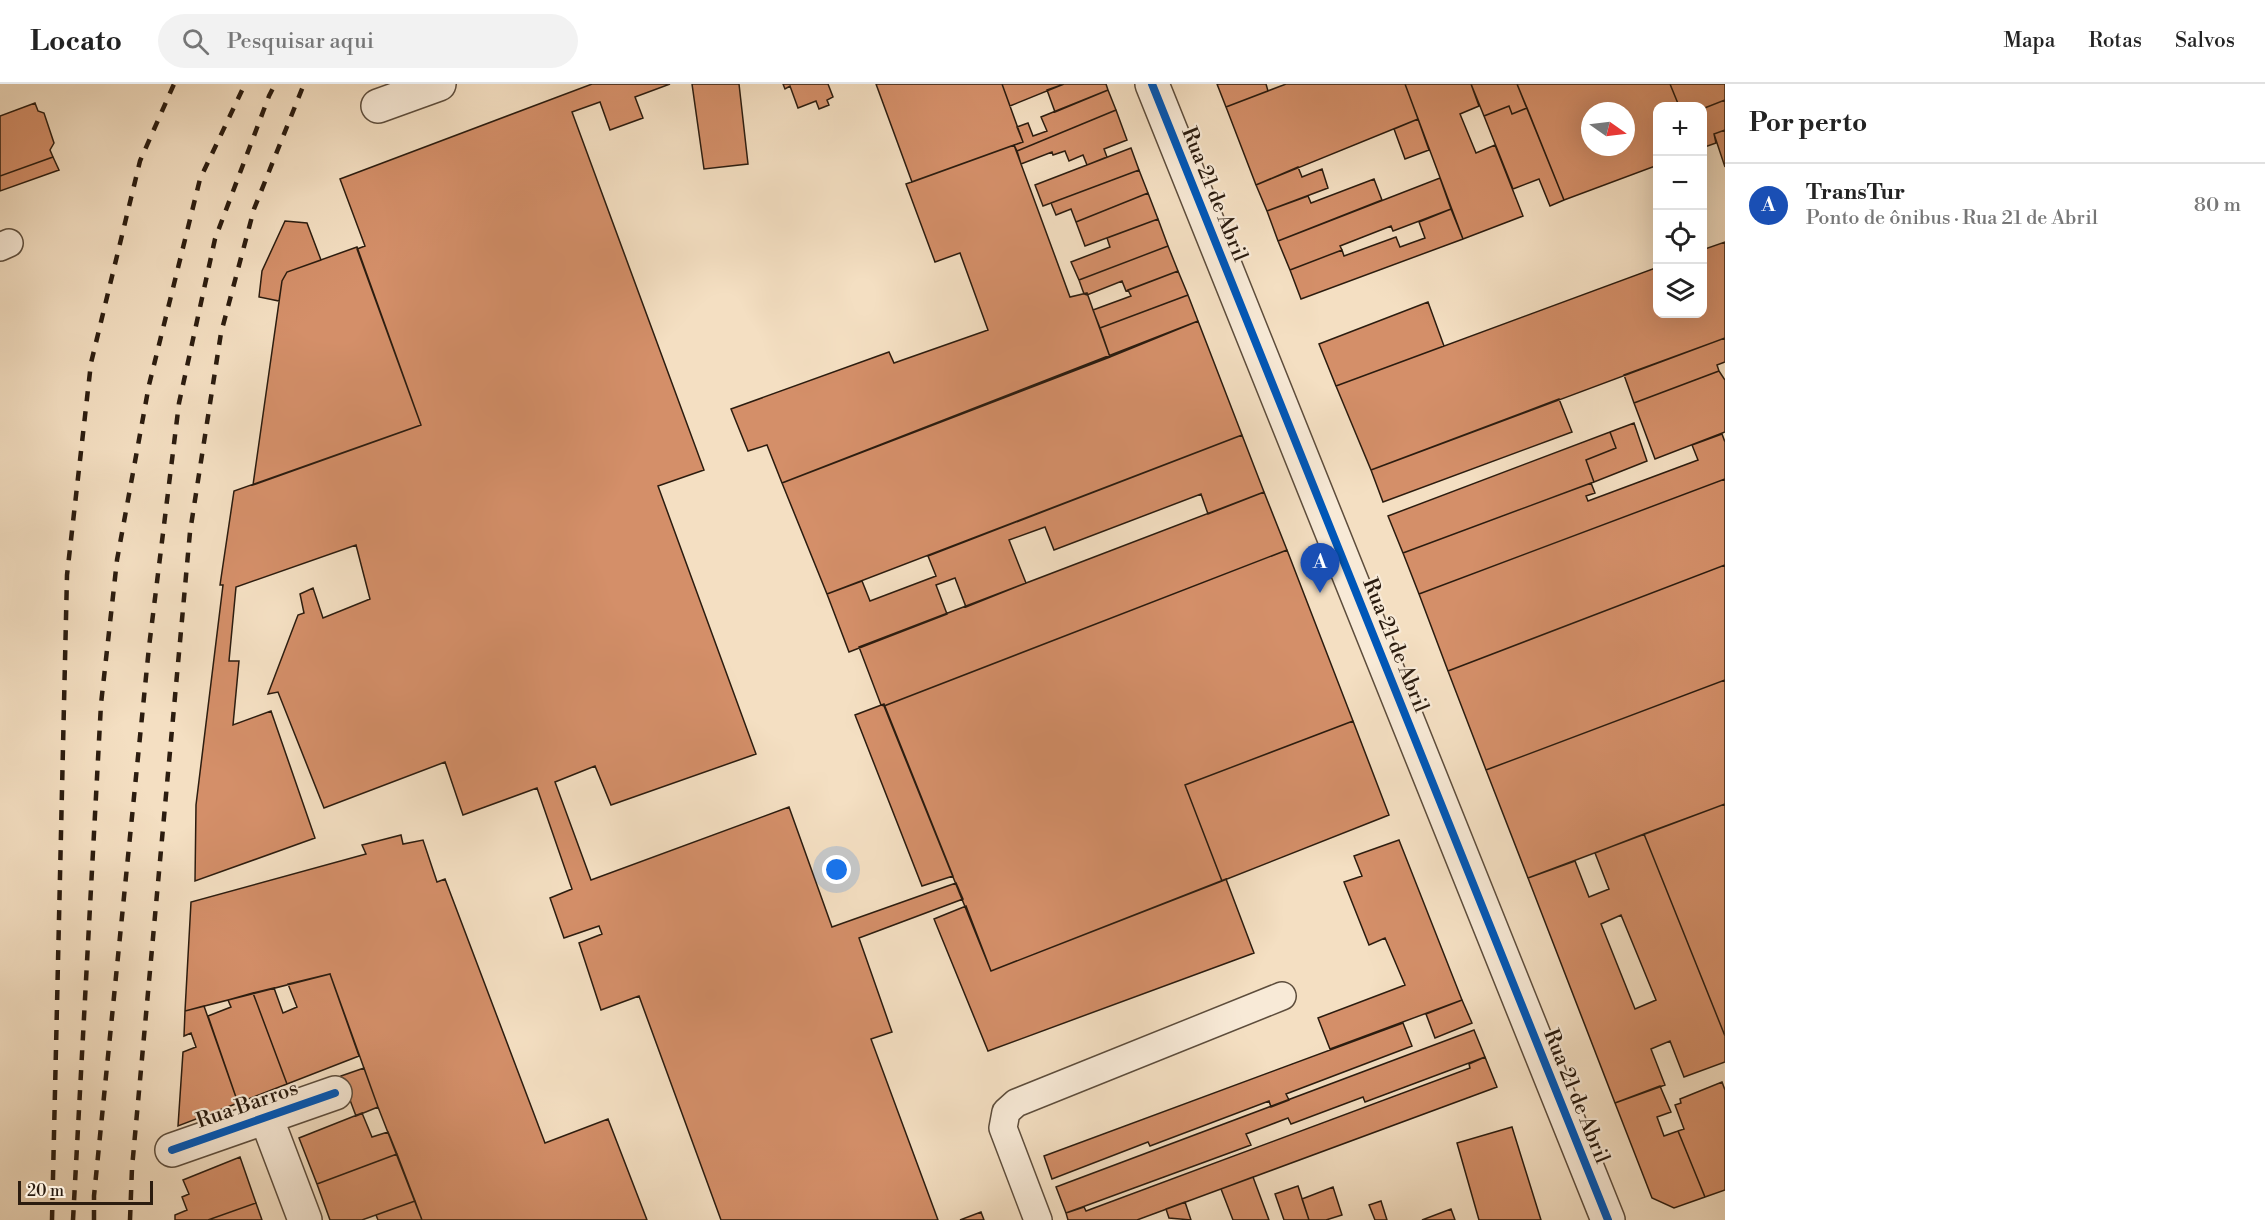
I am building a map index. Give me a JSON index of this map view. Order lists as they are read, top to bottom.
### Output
{
  "streets": {
    "street": ["Rua 21 de Abril", "Rua Barros"]
  },
  "scale_bar": "20 m",
  "north": "right",
  "page": {
    "header": "Locato",
    "search": "Pesquisar aqui",
    "nav": ["Mapa", "Rotas", "Salvos"],
    "heading": "Por perto",
    "map_buttons": ["+", "−"],
    "list": [
      {
        "mark": "A",
        "name": "TransTur",
        "note": "Ponto de ônibus · Rua 21 de Abril",
        "value": "80 m"
      }
    ],
    "pins": "A",
    "scale": "20 m"
  }
}
